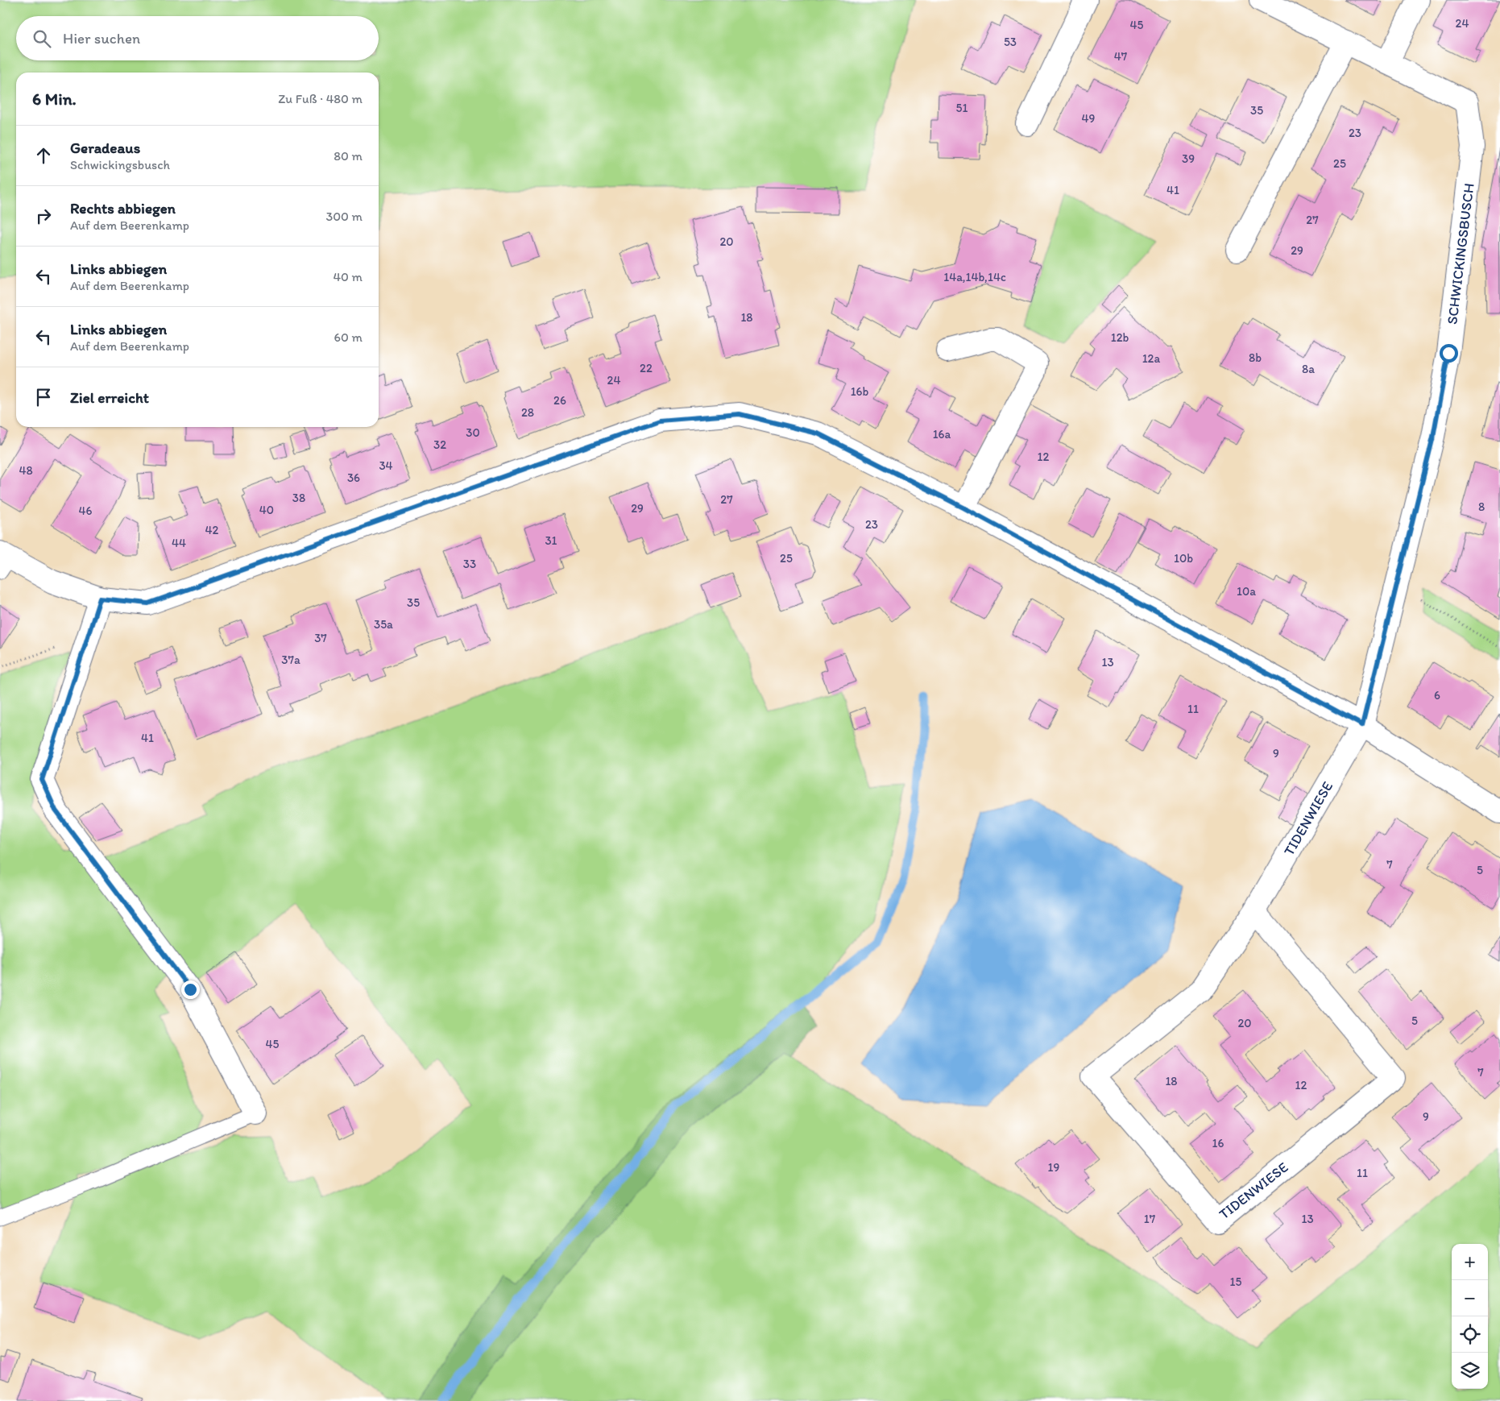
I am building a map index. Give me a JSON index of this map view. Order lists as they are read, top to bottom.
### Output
{
  "streets": {
    "street": ["SCHWICKINGSBUSCH", "TIDENWIESE"]
  },
  "crossings": [
    ["SCHWICKINGSBUSCH", "TIDENWIESE"]
  ],
  "house_numbers": [
    "24",
    "45",
    "53",
    "47",
    "51",
    "35",
    "49",
    "23",
    "39",
    "25",
    "41",
    "27",
    "20",
    "29",
    "14a,14b,14c",
    "18",
    "12b",
    "8b",
    "12a",
    "22",
    "8a",
    "24",
    "16b",
    "26",
    "28",
    "30",
    "16a",
    "32",
    "12",
    "34",
    "48",
    "36",
    "38",
    "27",
    "8",
    "29",
    "40",
    "46",
    "23",
    "42",
    "31",
    "44",
    "25",
    "10b",
    "33",
    "10a",
    "35",
    "35a",
    "37",
    "37a",
    "13",
    "6",
    "11",
    "41",
    "9",
    "7",
    "5",
    "5",
    "20",
    "45",
    "7",
    "18",
    "12",
    "9",
    "16",
    "19",
    "11",
    "17",
    "13",
    "15"
  ],
  "page": {
    "search": "Hier suchen",
    "heading": ["6 Min.", "Zu Fuß · 480 m"],
    "list": [
      ["Geradeaus", "Schwickingsbusch", "80 m"],
      ["Rechts abbiegen", "Auf dem Beerenkamp", "300 m"],
      ["Links abbiegen", "Auf dem Beerenkamp", "40 m"],
      ["Links abbiegen", "Auf dem Beerenkamp", "60 m"],
      "Ziel erreicht"
    ],
    "map_buttons": ["+", "−"]
  }
}
